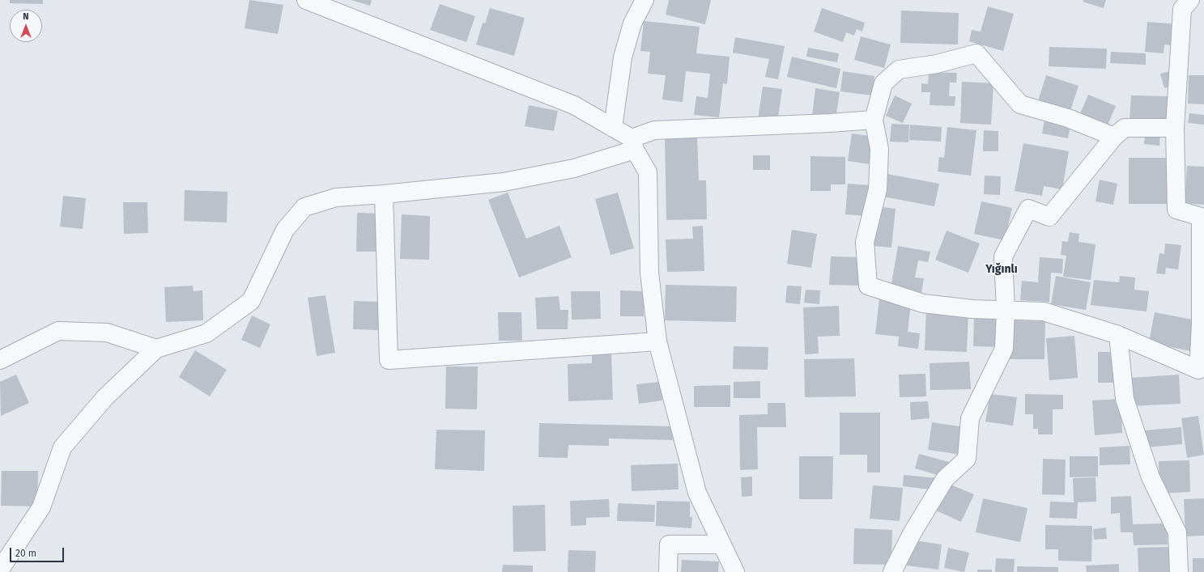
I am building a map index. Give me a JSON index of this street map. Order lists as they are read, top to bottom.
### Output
{
  "districts": ["Yığınlı"],
  "scale_bar": "20 m",
  "north": "top"
}
